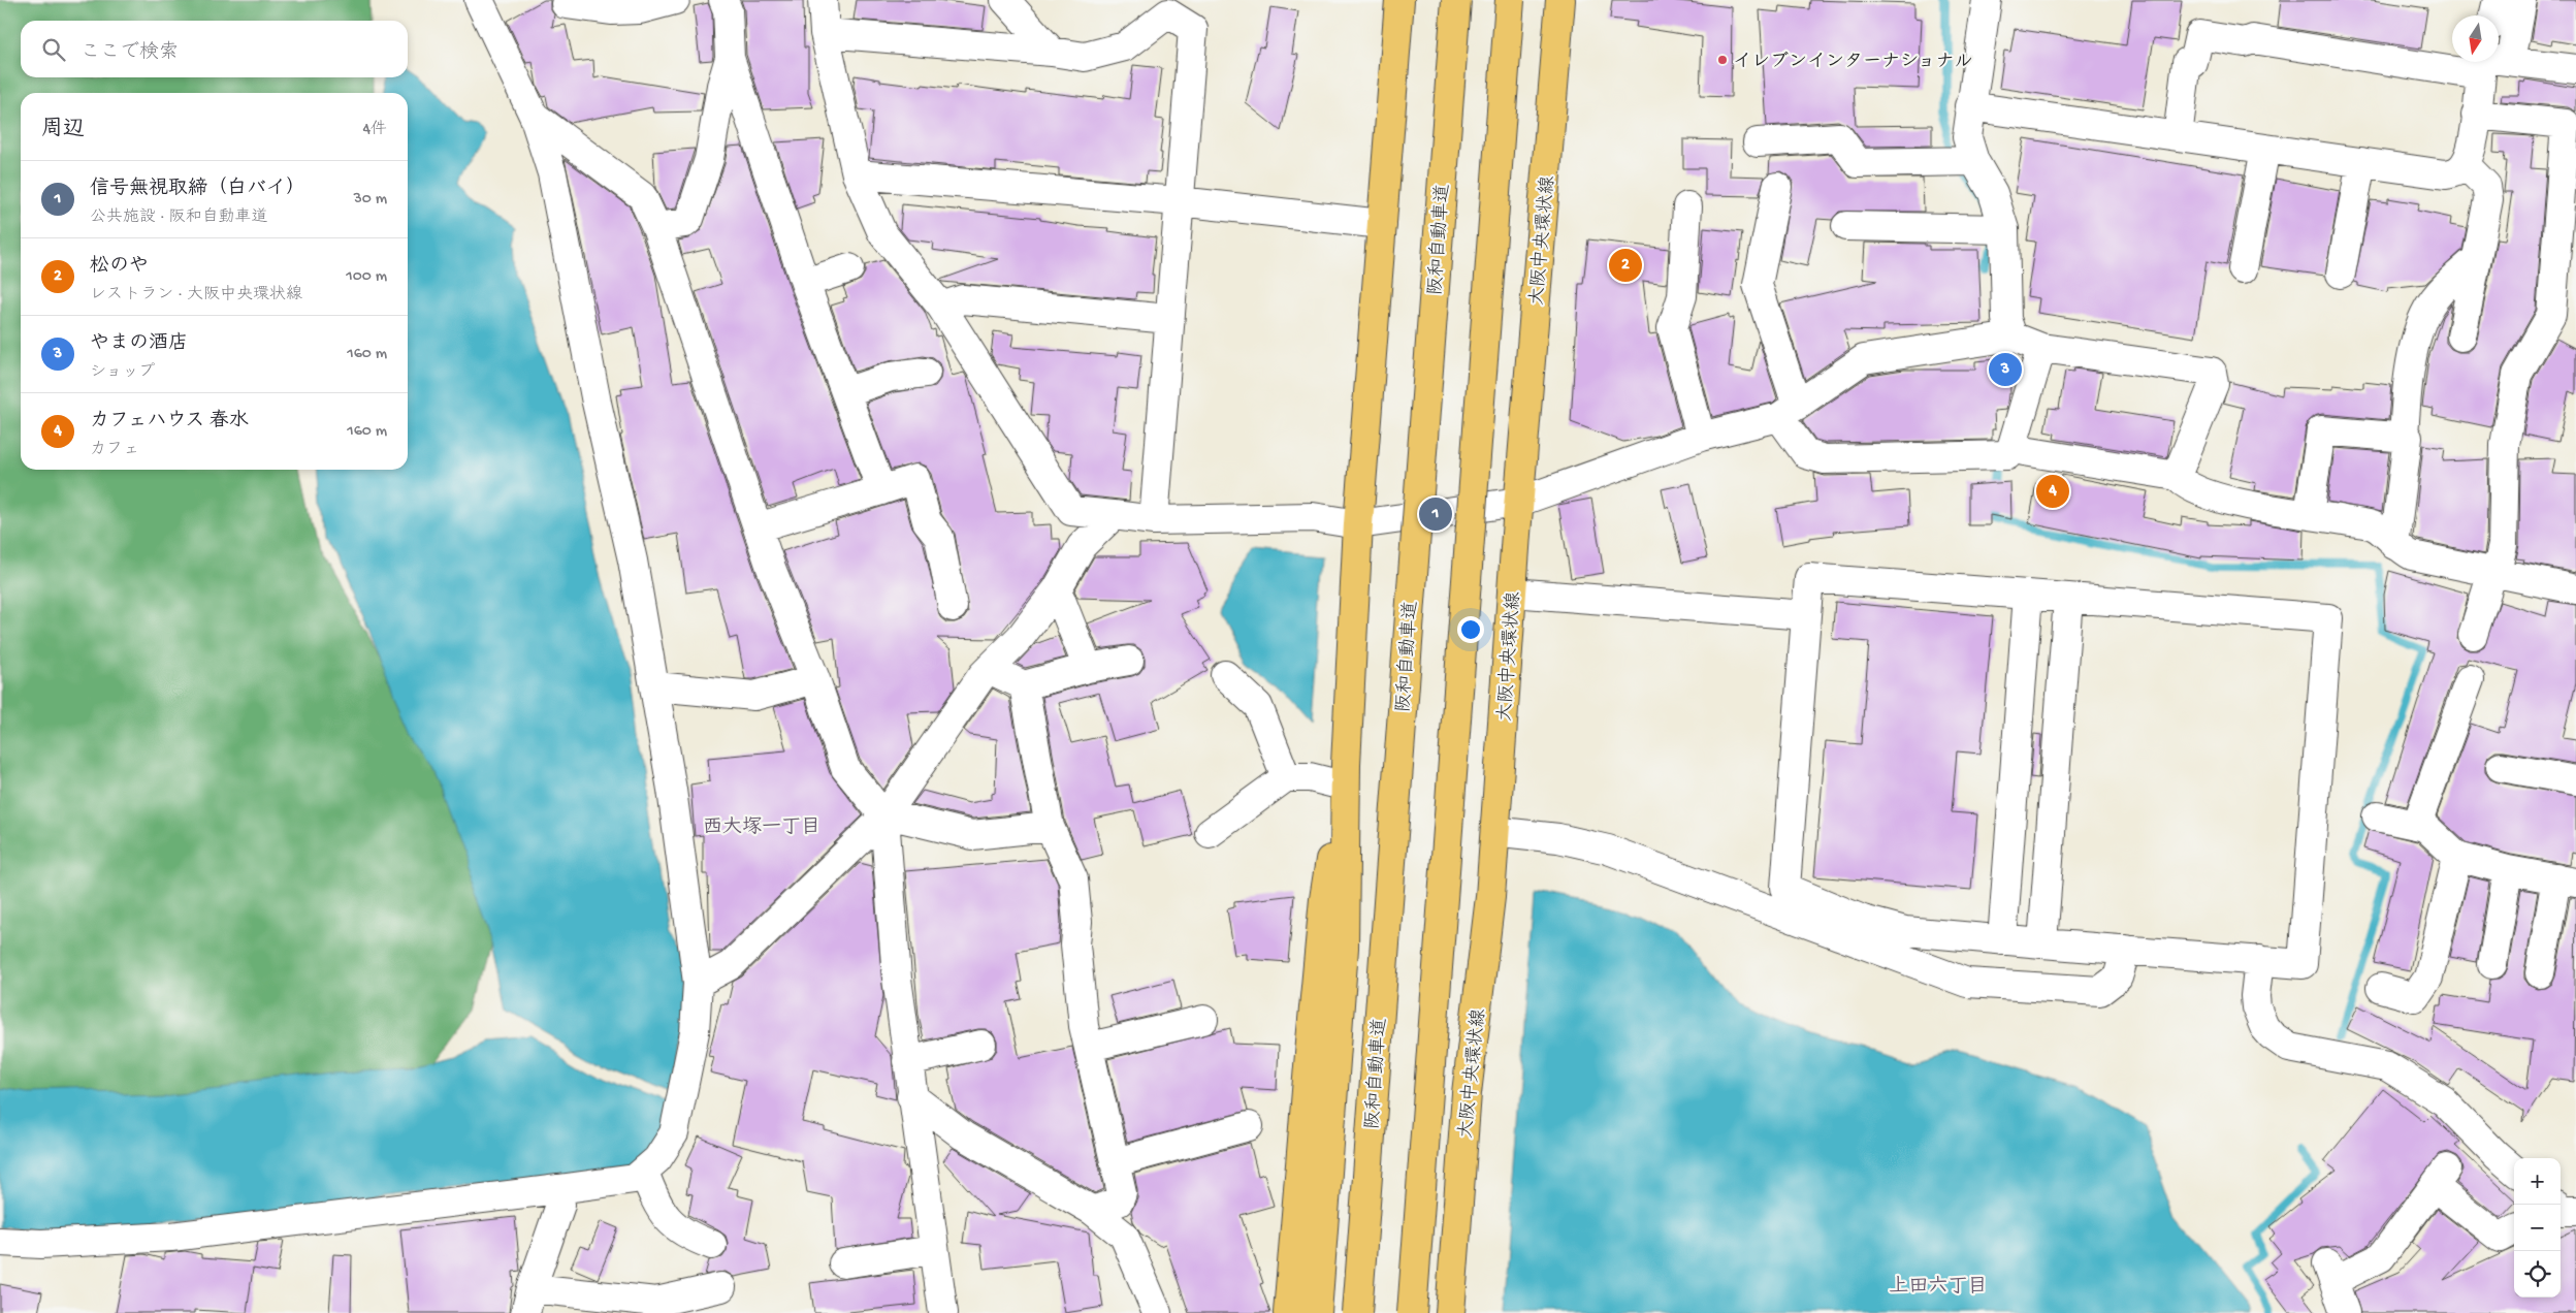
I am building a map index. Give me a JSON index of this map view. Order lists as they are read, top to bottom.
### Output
{
  "streets": {
    "main road": ["阪和自動車道", "大阪中央環状線"]
  },
  "districts": ["西大塚一丁目", "上田六丁目"],
  "places": ["イレブンインターナショナル"],
  "north": "bottom",
  "page": {
    "search": "ここで検索",
    "heading": ["周辺", "4件"],
    "list": [
      {
        "mark": "1",
        "name": "信号無視取締（白バイ）",
        "note": "公共施設 · 阪和自動車道",
        "value": "30 m"
      },
      {
        "mark": "2",
        "name": "松のや",
        "note": "レストラン · 大阪中央環状線",
        "value": "100 m"
      },
      {
        "mark": "3",
        "name": "やまの酒店",
        "note": "ショップ",
        "value": "160 m"
      },
      {
        "mark": "4",
        "name": "カフェハウス 春水",
        "note": "カフェ",
        "value": "160 m"
      }
    ],
    "pins": [
      "2",
      "3",
      "4",
      "1"
    ],
    "map_buttons": ["+", "−"]
  }
}
